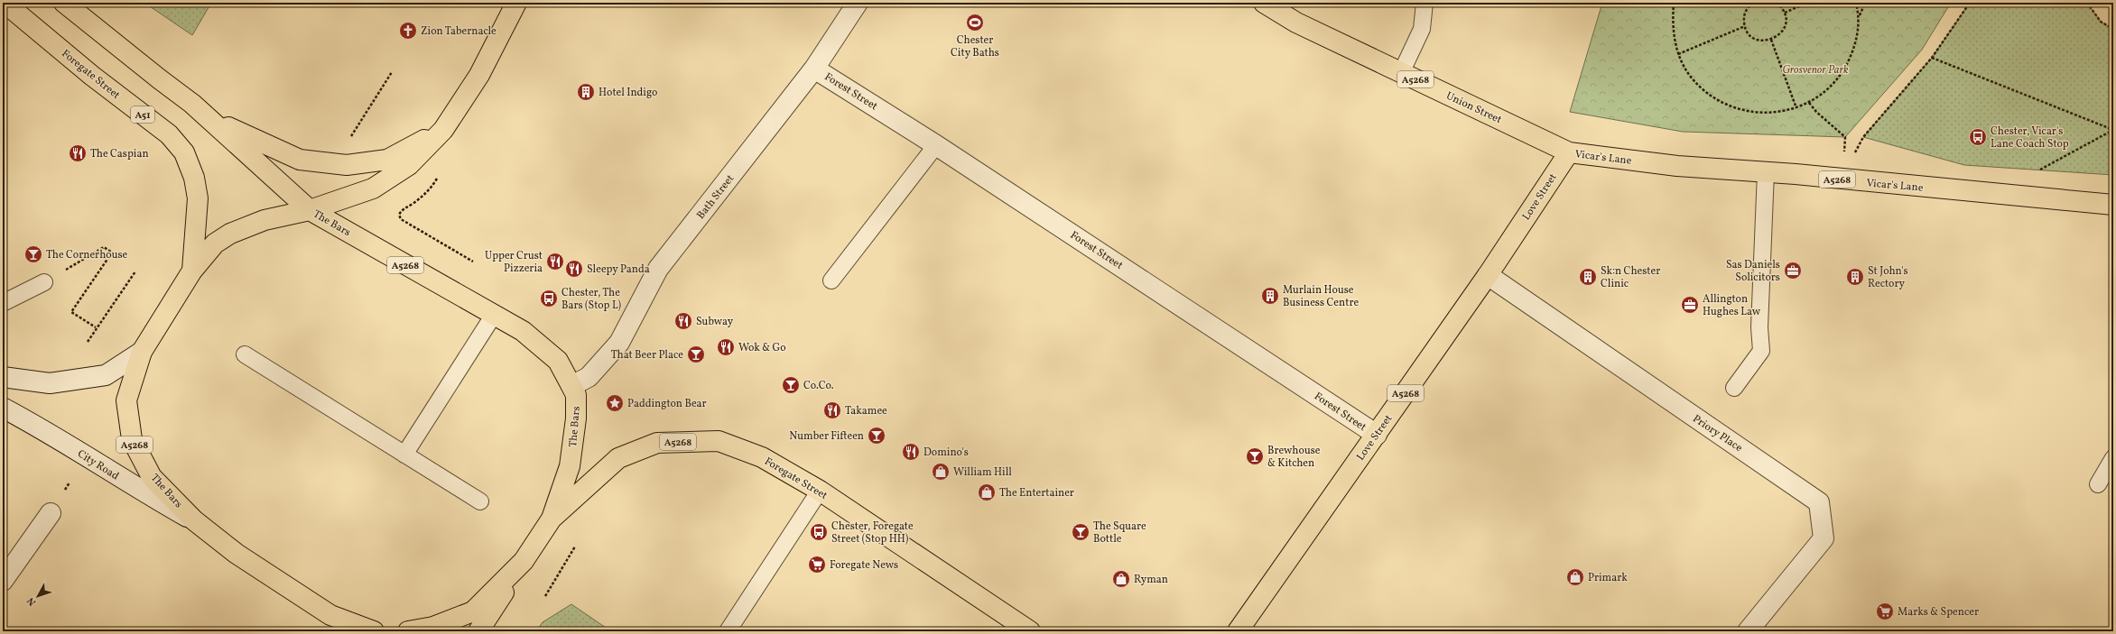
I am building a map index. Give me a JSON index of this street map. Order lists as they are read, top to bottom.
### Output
{
  "streets": {
    "highway": [
      "Foregate Street",
      "A5268",
      "Union Street",
      "A51",
      "Vicar's Lane",
      "Love Street",
      "The Bars"
    ],
    "street": [
      "Forest Street",
      "Bath Street",
      "Priory Place",
      "City Road"
    ]
  },
  "crossings": [
    ["Foregate Street", "The Bars"],
    ["A5268", "The Bars"],
    ["Forest Street", "Bath Street"],
    ["Forest Street", "Love Street"],
    ["Union Street", "Vicar's Lane"],
    ["Union Street", "Love Street"],
    ["Vicar's Lane", "Love Street"],
    ["Bath Street", "The Bars"],
    ["Love Street", "Priory Place"],
    ["The Bars", "City Road"]
  ],
  "parks": ["Grosvenor Park"],
  "places": {
    "sports": ["Chester City Baths"],
    "church": ["Zion Tabernacle"],
    "building": [
      "Hotel Indigo",
      "Sk:n Chester Clinic",
      "St John's Rectory",
      "Murlain House Business Centre"
    ],
    "bus stop": ["Chester, Vicar's Lane Coach Stop", "Chester, The Bars (Stop L)", "Chester, Foregate Street (Stop HH)"],
    "restaurant": [
      "The Caspian",
      "Upper Crust Pizzeria",
      "Sleepy Panda",
      "Subway",
      "Wok & Go",
      "Takamee",
      "Domino's"
    ],
    "bar": [
      "The Cornerhouse",
      "That Beer Place",
      "Co.Co.",
      "Number Fifteen",
      "Brewhouse & Kitchen",
      "The Square Bottle"
    ],
    "office": ["Sas Daniels Solicitors", "Allington Hughes Law"],
    "place": ["Paddington Bear"],
    "shop": [
      "William Hill",
      "The Entertainer",
      "Primark",
      "Ryman"
    ],
    "supermarket": ["Foregate News", "Marks & Spencer"]
  },
  "north": "bottom left"
}
